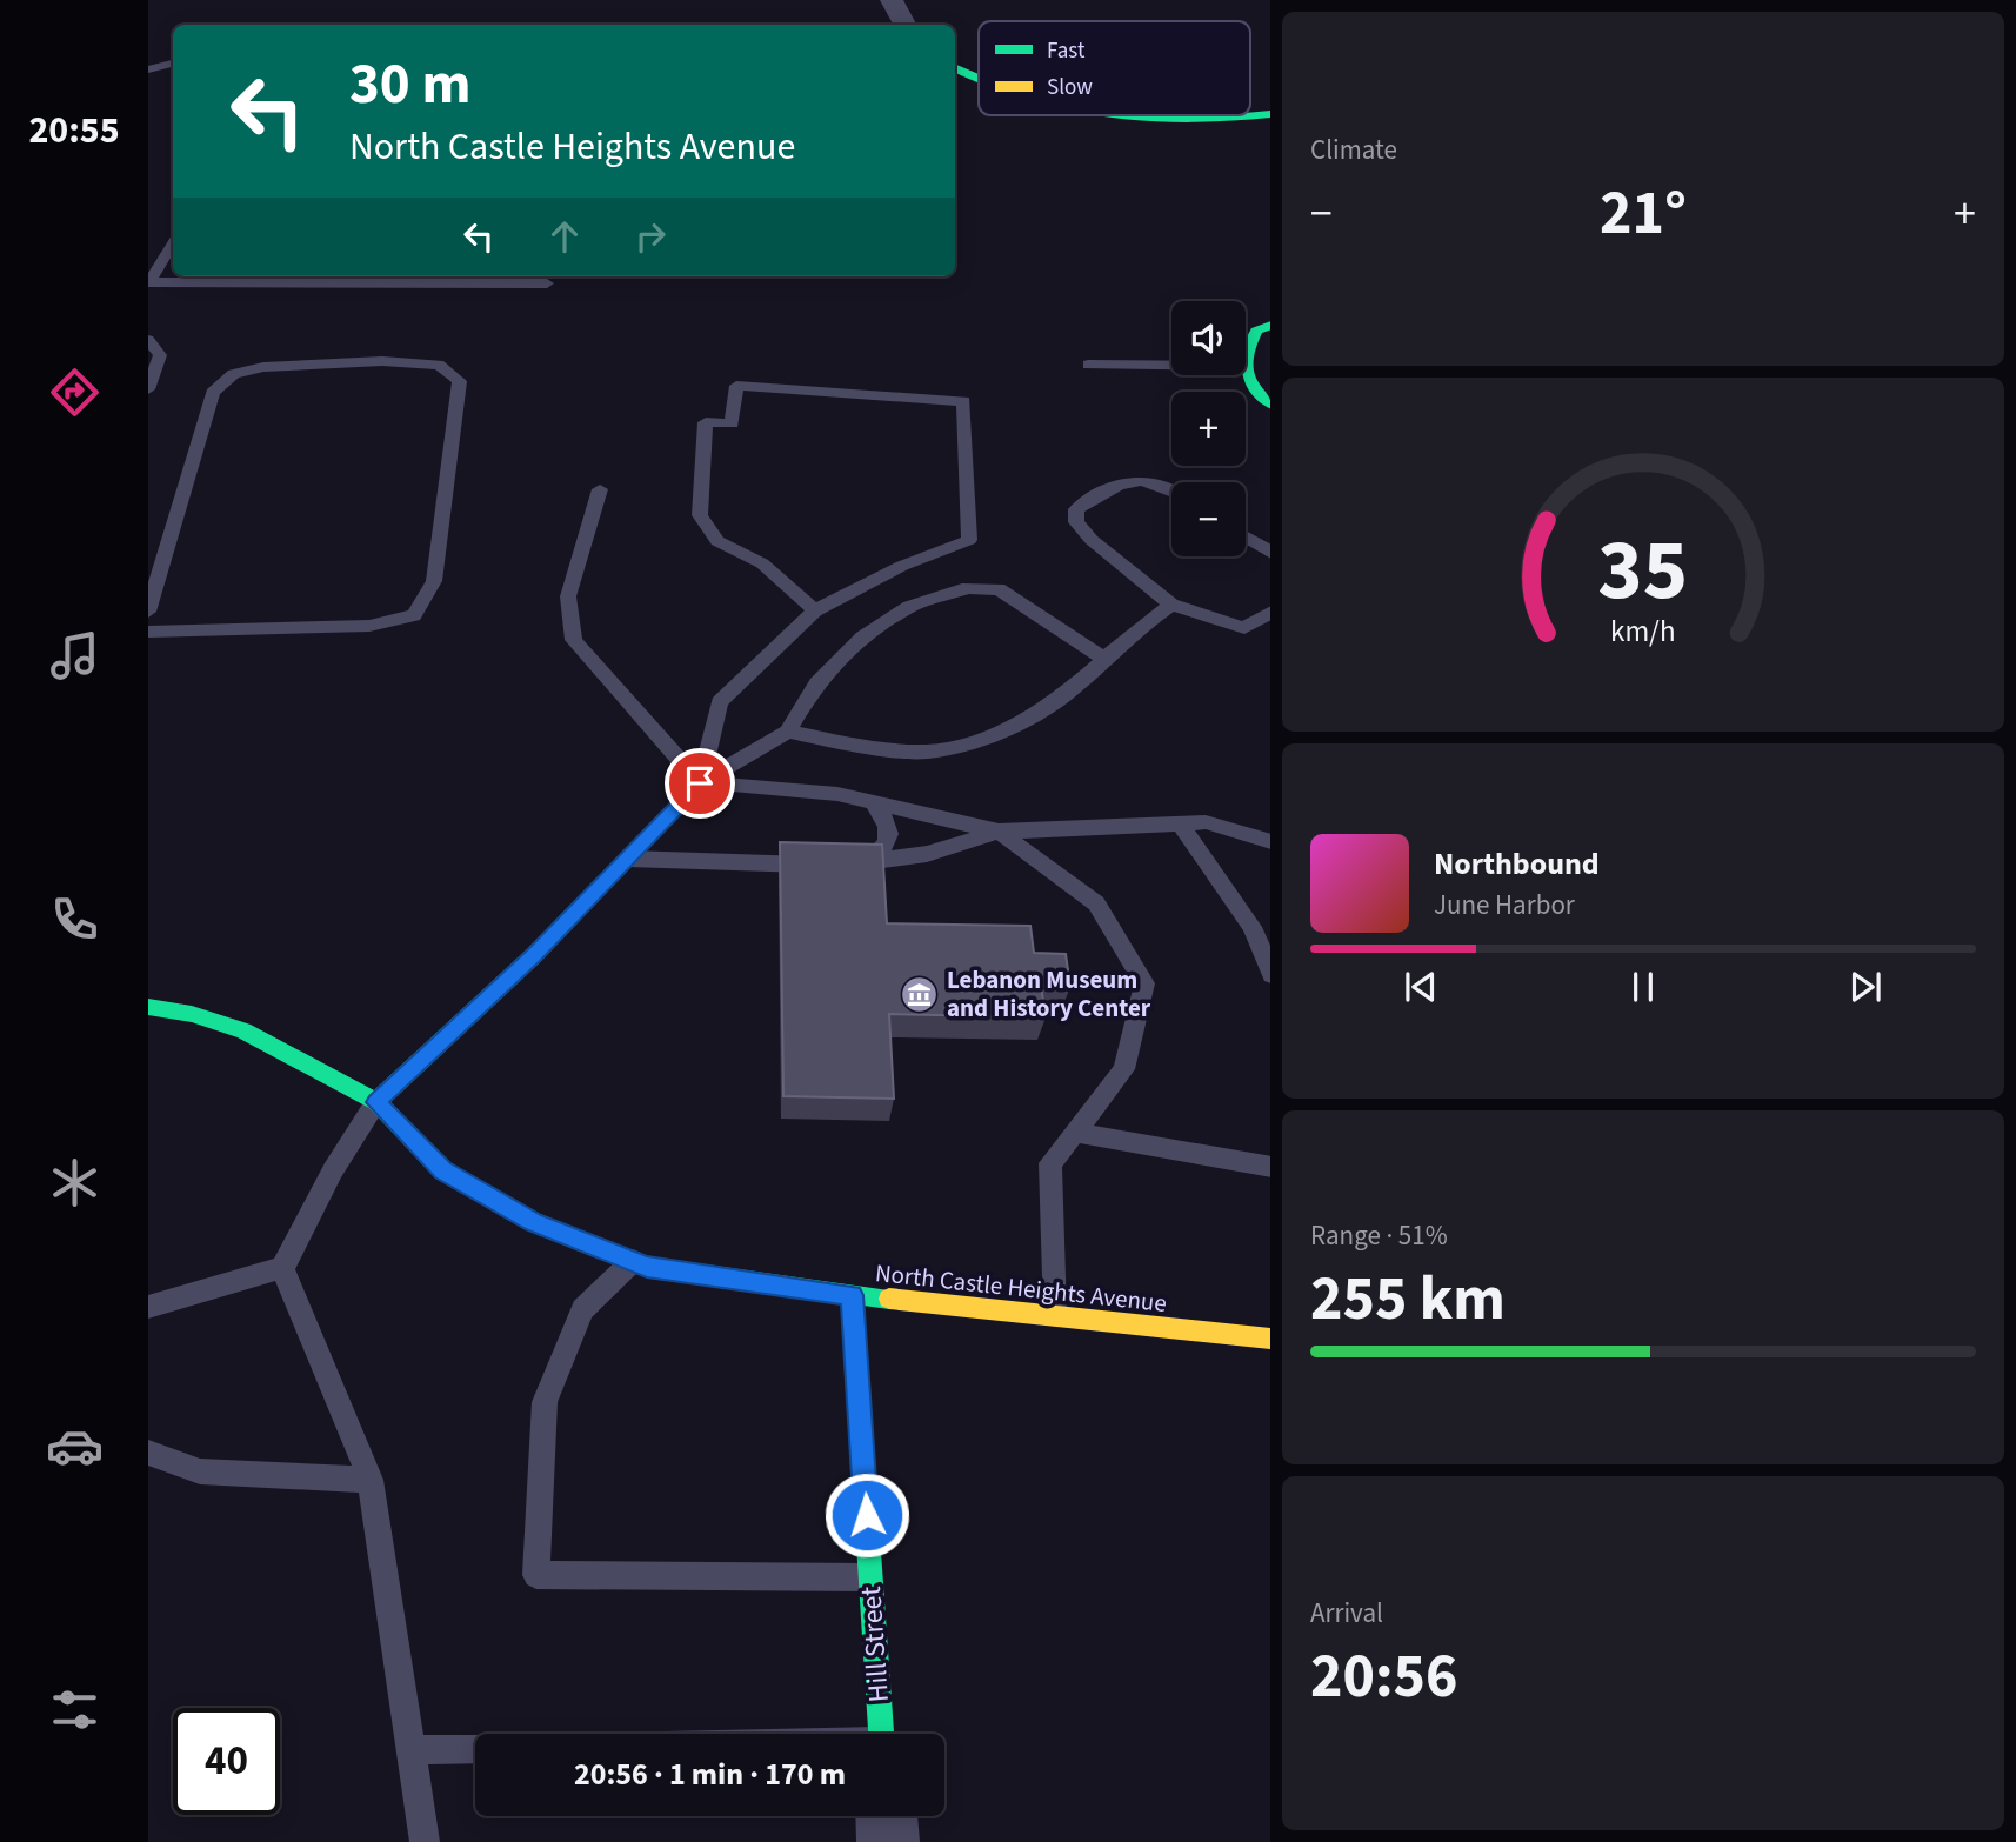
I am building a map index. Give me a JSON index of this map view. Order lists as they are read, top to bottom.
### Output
{
  "streets": {
    "street": ["North Castle Heights Avenue", "Hill Street"]
  },
  "crossings": [
    ["North Castle Heights Avenue", "Hill Street"]
  ],
  "places": {
    "museum": ["Lebanon Museum and History Center"]
  },
  "legend": ["Fast", "Slow"],
  "page": {
    "tabs": "20:55",
    "tile": [
      "Climate",
      ["Range · 51%", "255 km"],
      ["Arrival", "20:56"]
    ],
    "turn": ["30 m", "North Castle Heights Avenue"],
    "heat": ["−", "21°", "+"],
    "map_buttons": ["+", "−"],
    "song": ["Northbound", "June Harbor"],
    "limit": "40",
    "trip": "20:56 · 1 min · 170 m",
    "gauge": ["35", "km/h"]
  }
}
